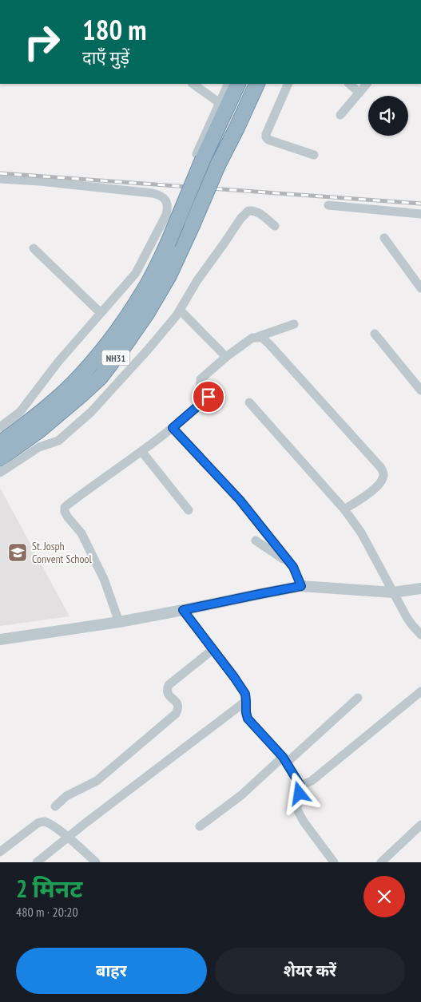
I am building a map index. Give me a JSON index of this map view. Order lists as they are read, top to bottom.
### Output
{
  "streets": {
    "highway": ["NH31"]
  },
  "places": {
    "school or university": ["St. Josph Convent School"]
  },
  "page": {
    "turn": ["180 m", "दाएँ मुड़ें"],
    "heading": ["2 मिनट", "480 m · 20:20"],
    "buttons": ["बाहर", "शेयर करें"]
  }
}
